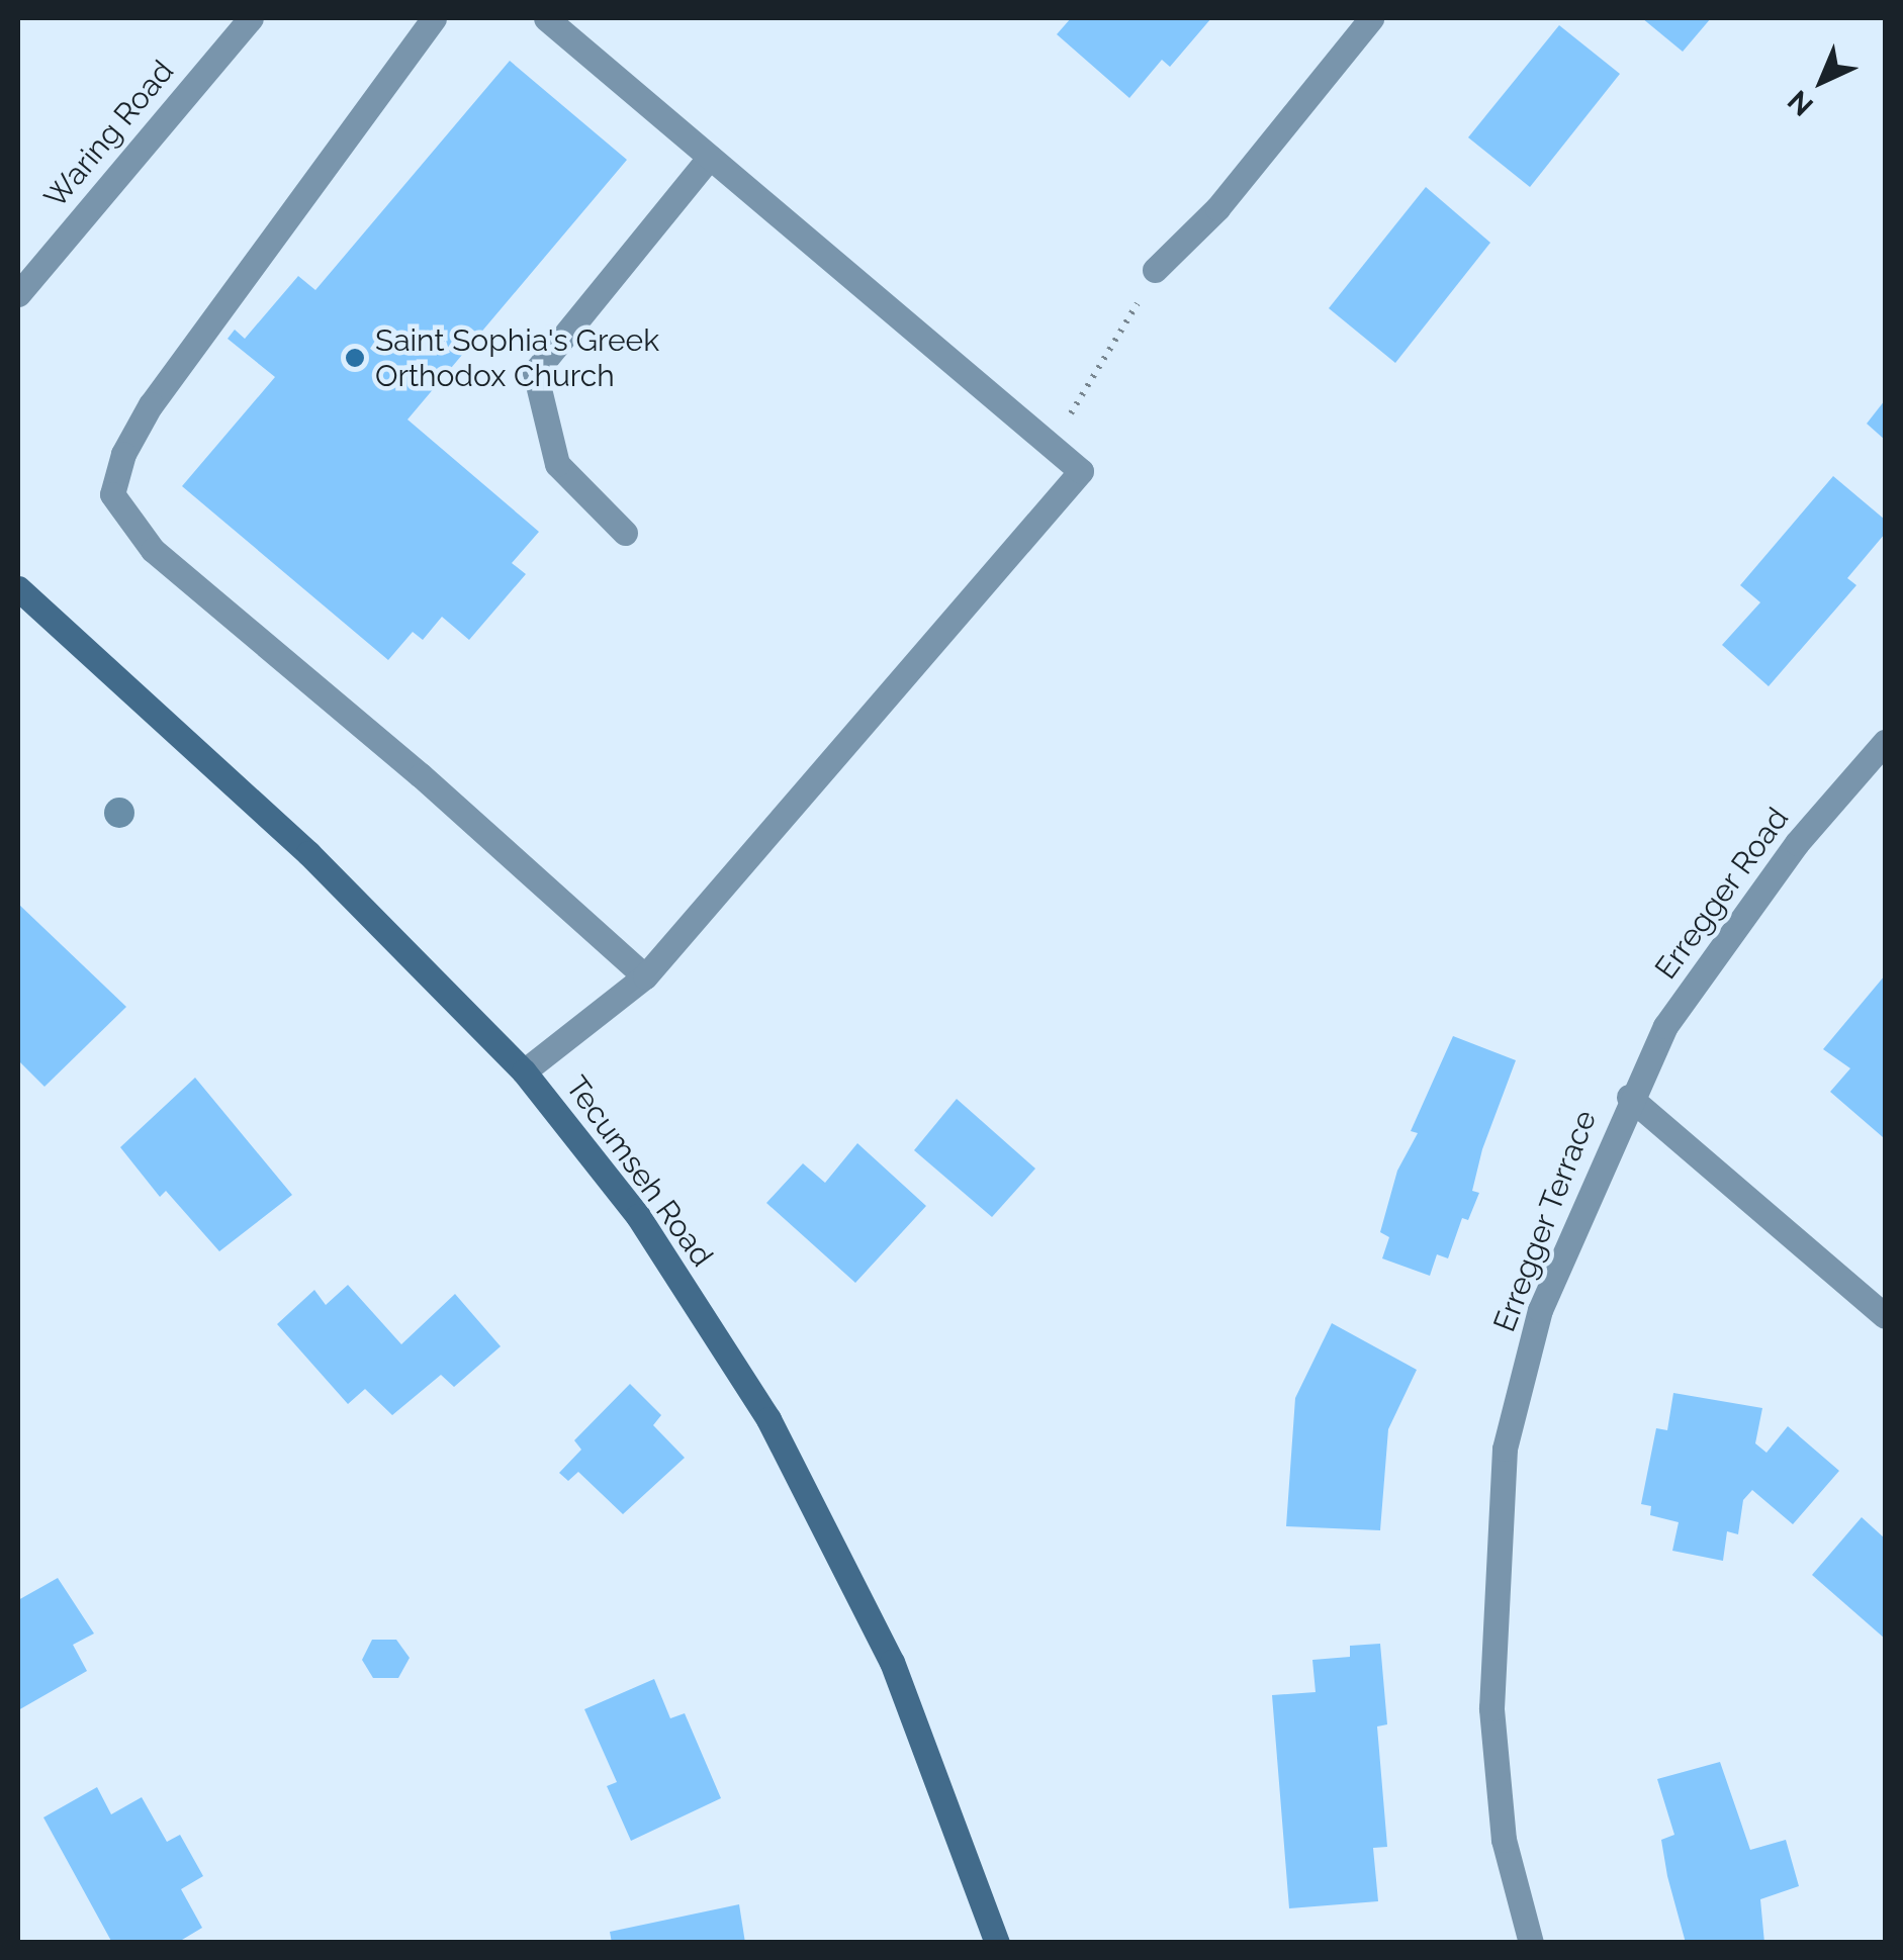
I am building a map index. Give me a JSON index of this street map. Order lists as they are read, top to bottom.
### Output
{
  "streets": {
    "street": [
      "Waring Road",
      "Erregger Road",
      "Tecumseh Road",
      "Erregger Terrace"
    ]
  },
  "crossings": [
    ["Erregger Road", "Erregger Terrace"]
  ],
  "places": ["Saint Sophia's Greek Orthodox Church"],
  "north": "bottom left"
}
